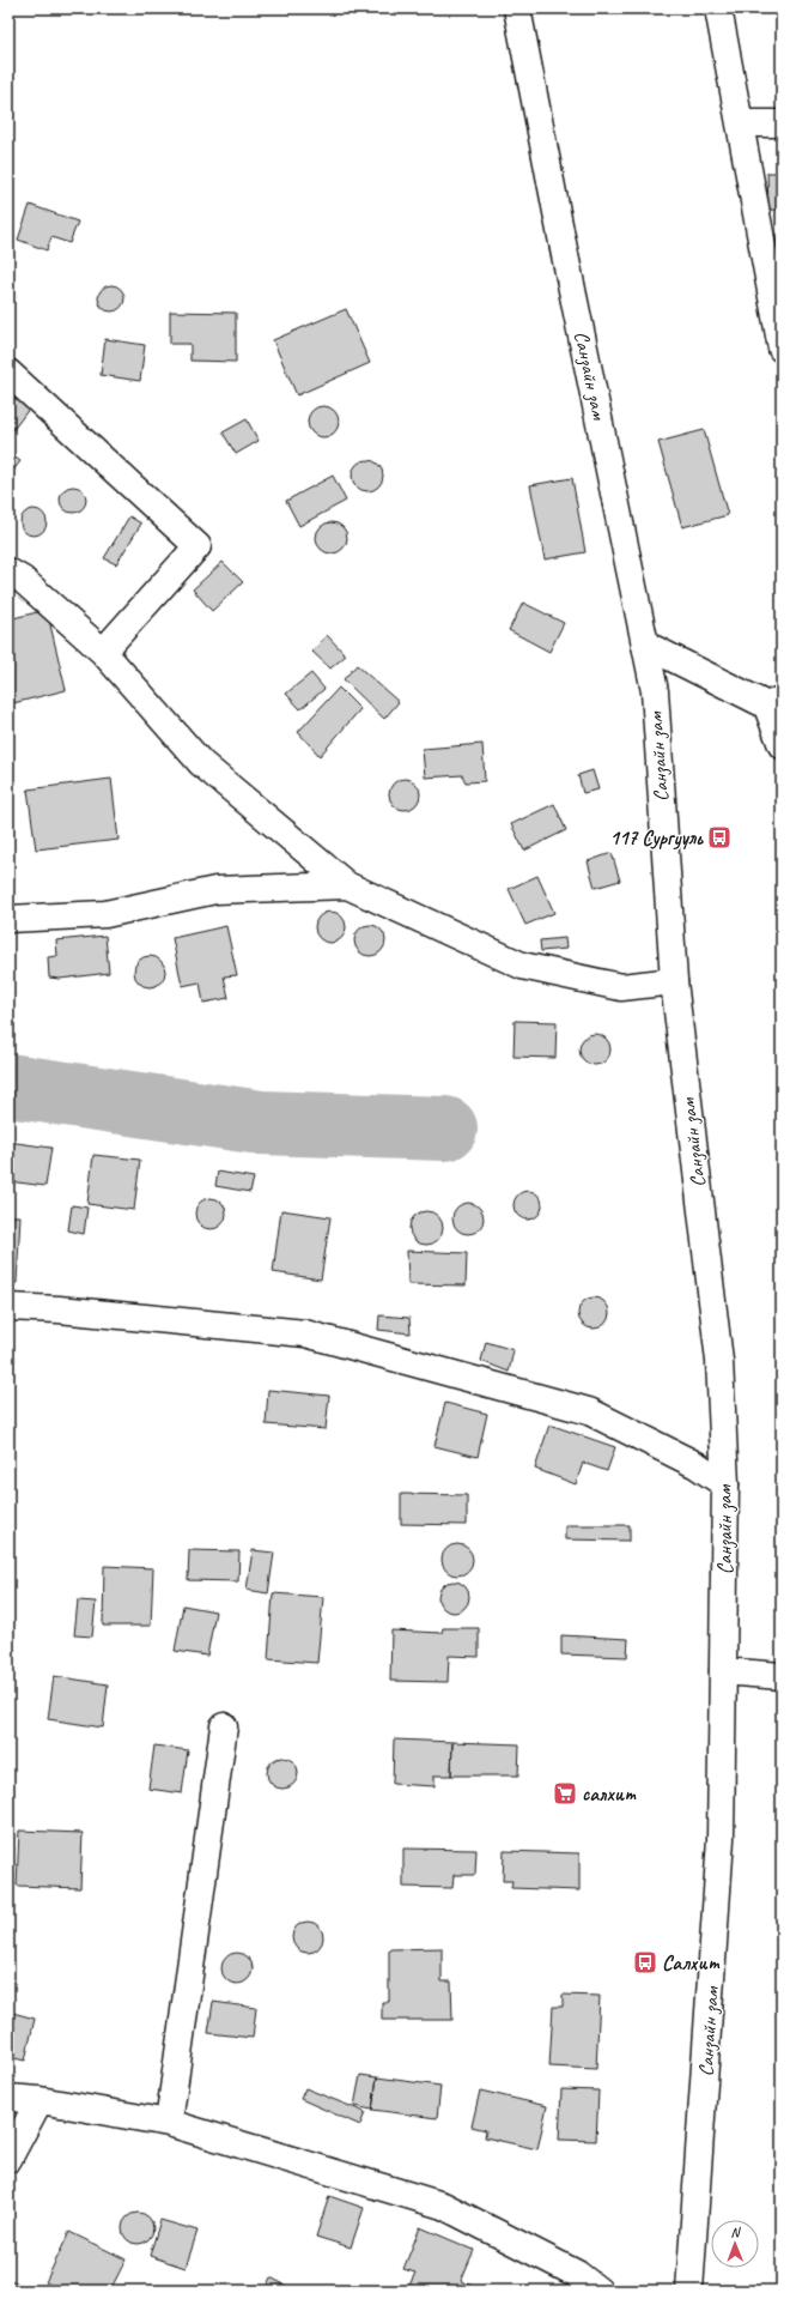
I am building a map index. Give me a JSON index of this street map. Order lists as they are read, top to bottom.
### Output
{
  "streets": {
    "street": ["Санзайн зам"]
  },
  "places": {
    "bus stop": ["117 Сургууль", "Салхит"],
    "supermarket": ["салхит"]
  },
  "north": "top"
}
